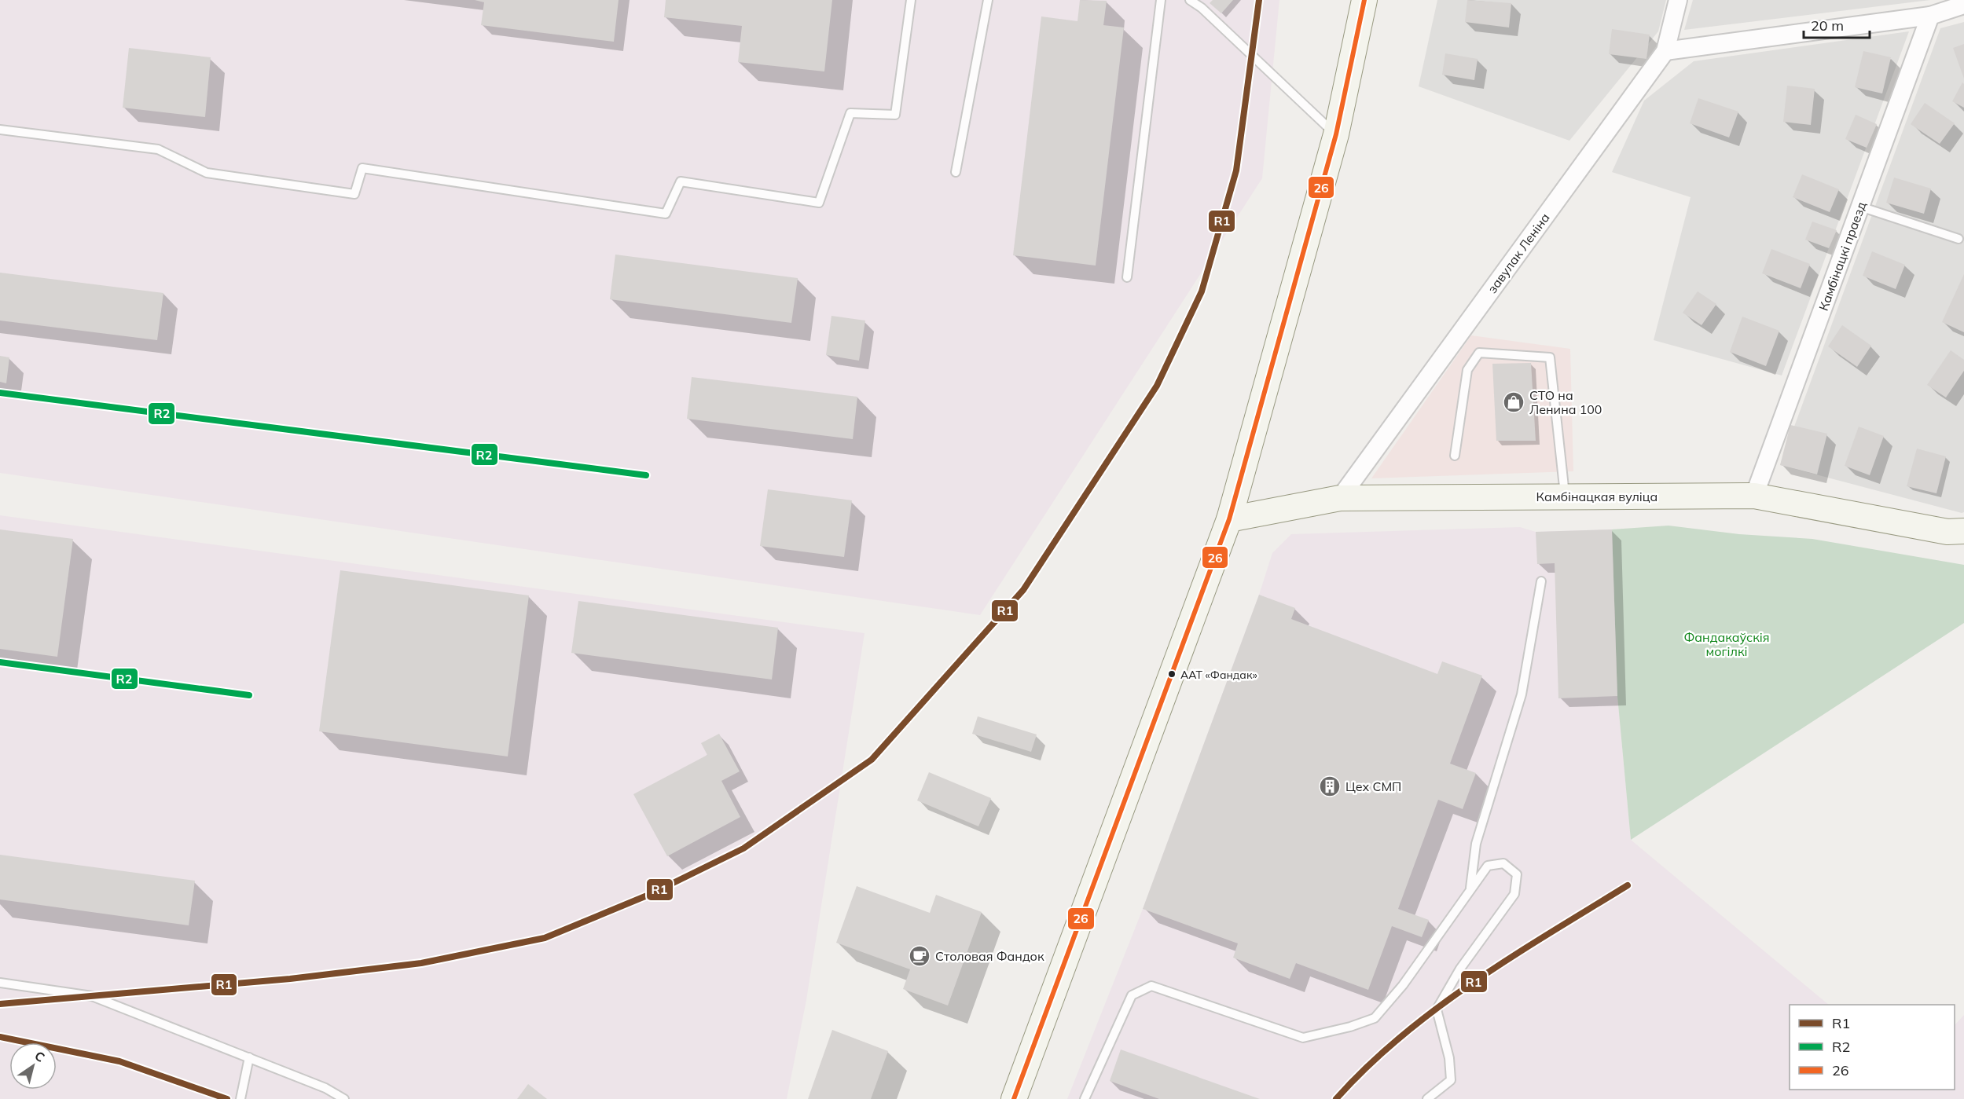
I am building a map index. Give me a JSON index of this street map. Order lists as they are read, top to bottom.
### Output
{
  "streets": {
    "main road": ["Камбінацкая вуліца"],
    "street": ["завулак Леніна", "Камбінацкі праезд"]
  },
  "crossings": [
    ["завулак Леніна", "Камбінацкая вуліца"],
    ["Камбінацкі праезд", "Камбінацкая вуліца"]
  ],
  "parks": ["Фандакаўскія могілкі"],
  "places": {
    "shop": ["СТО на Ленина 100"],
    "other": ["ААТ «Фандак»"],
    "building": ["Цех СМП"],
    "cafe": ["Столовая Фандок"]
  },
  "lines": ["transit line R1", "transit line 26", "transit line R2"],
  "legend": ["R1", "R2", "26"],
  "scale_bar": "20 m",
  "north": "top right"
}
